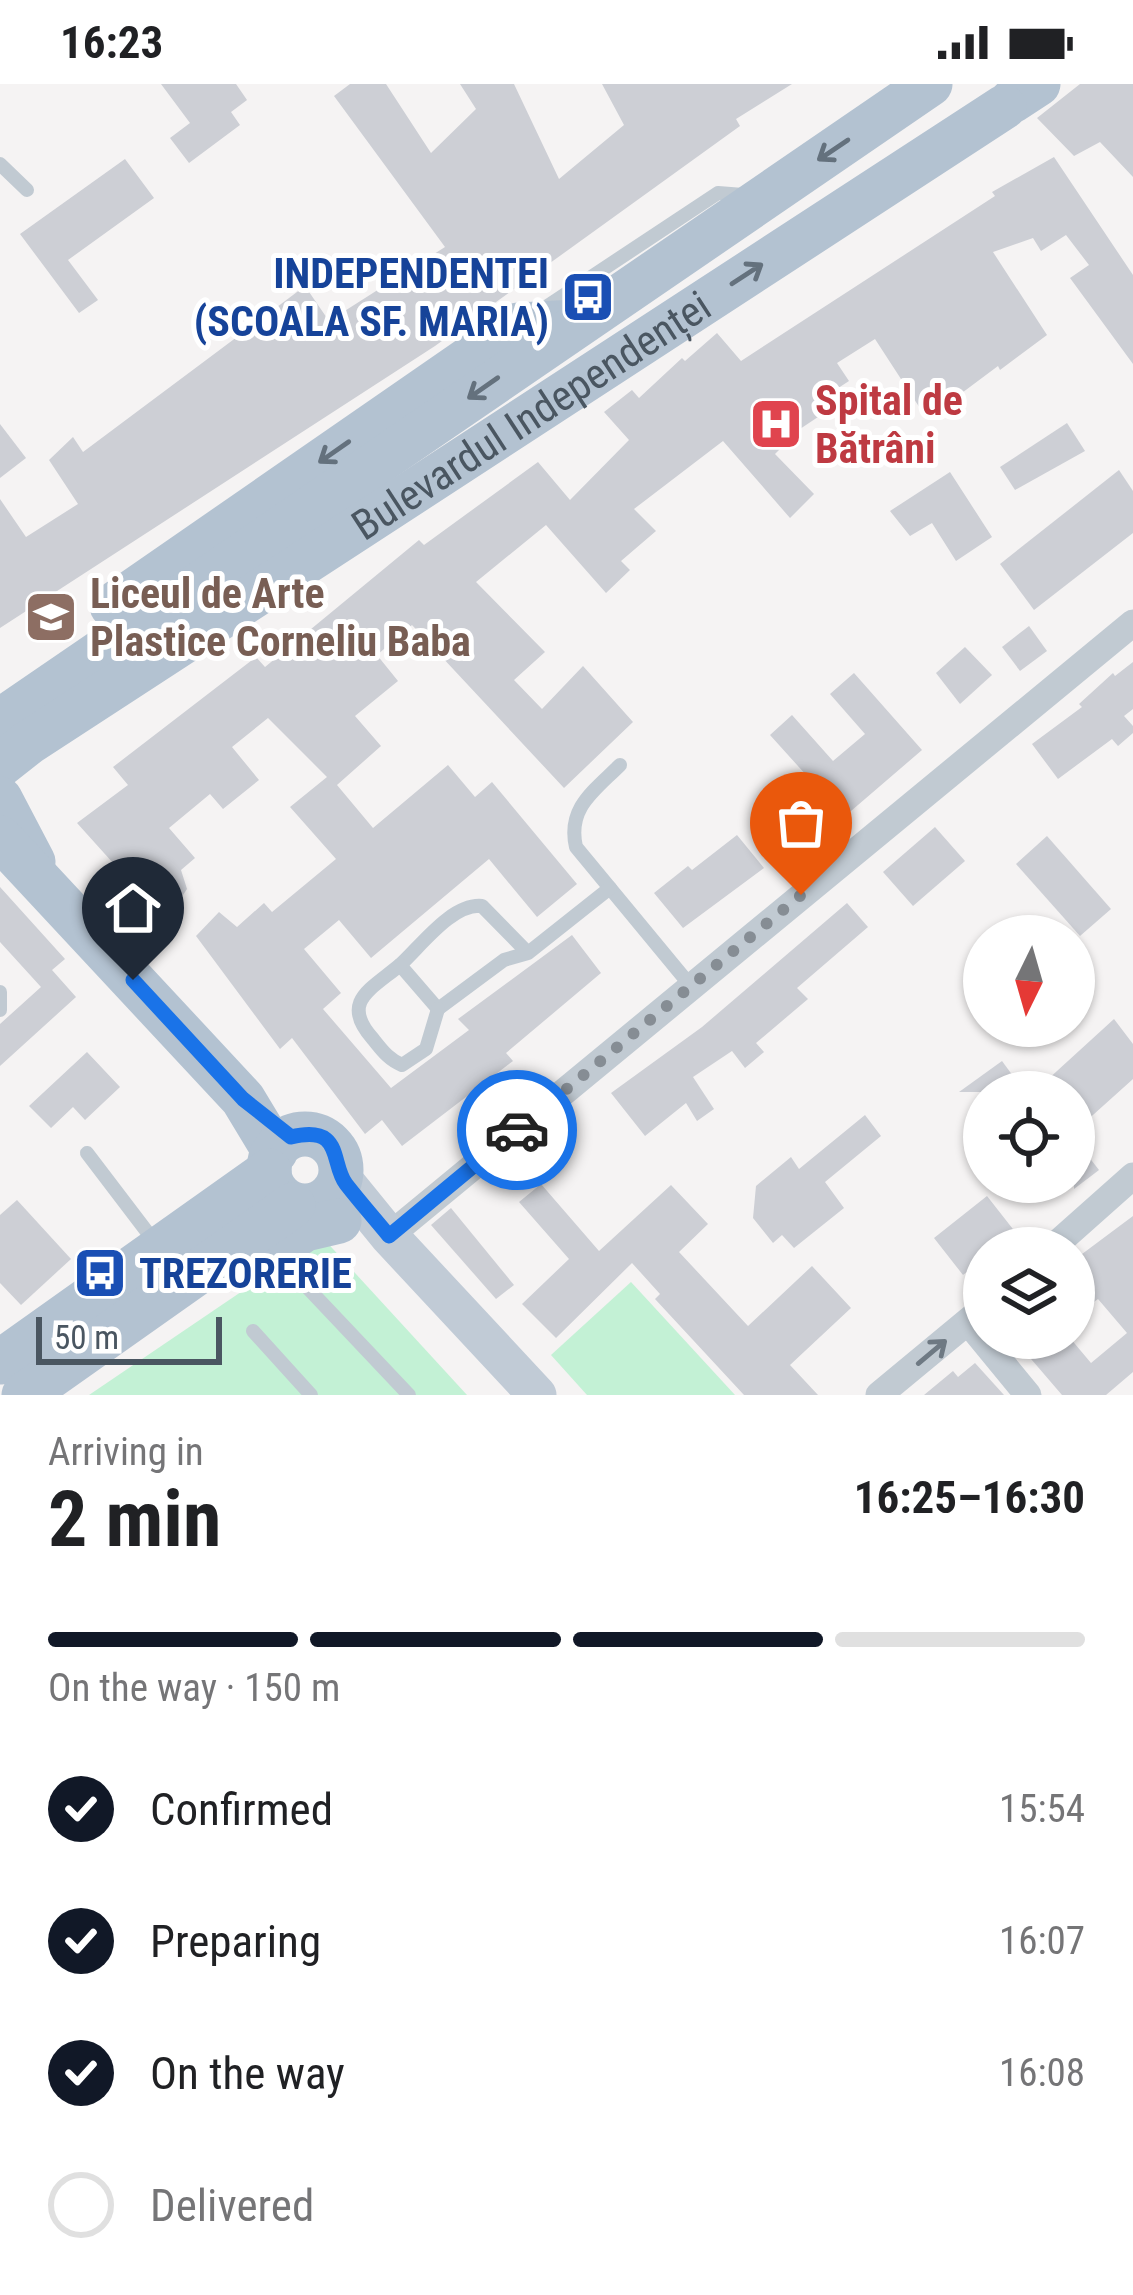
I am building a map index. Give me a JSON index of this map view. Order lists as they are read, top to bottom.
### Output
{
  "streets": {
    "main road": ["Bulevardul Independenței"]
  },
  "places": {
    "bus stop": ["INDEPENDENTEI (SCOALA SF. MARIA)", "TREZORERIE"],
    "hospital": ["Spital de Bătrâni"],
    "school or university": ["Liceul de Arte Plastice Corneliu Baba"]
  },
  "scale_bar": "50 m",
  "north": "bottom",
  "page": {
    "status": "16:23",
    "scale": "50 m",
    "heading": ["2 min", "Arriving in", "16:25–16:30"],
    "bar": "On the way · 150 m",
    "list": [
      ["Confirmed", "15:54"],
      ["Preparing", "16:07"],
      ["On the way", "16:08"],
      "Delivered"
    ]
  }
}
